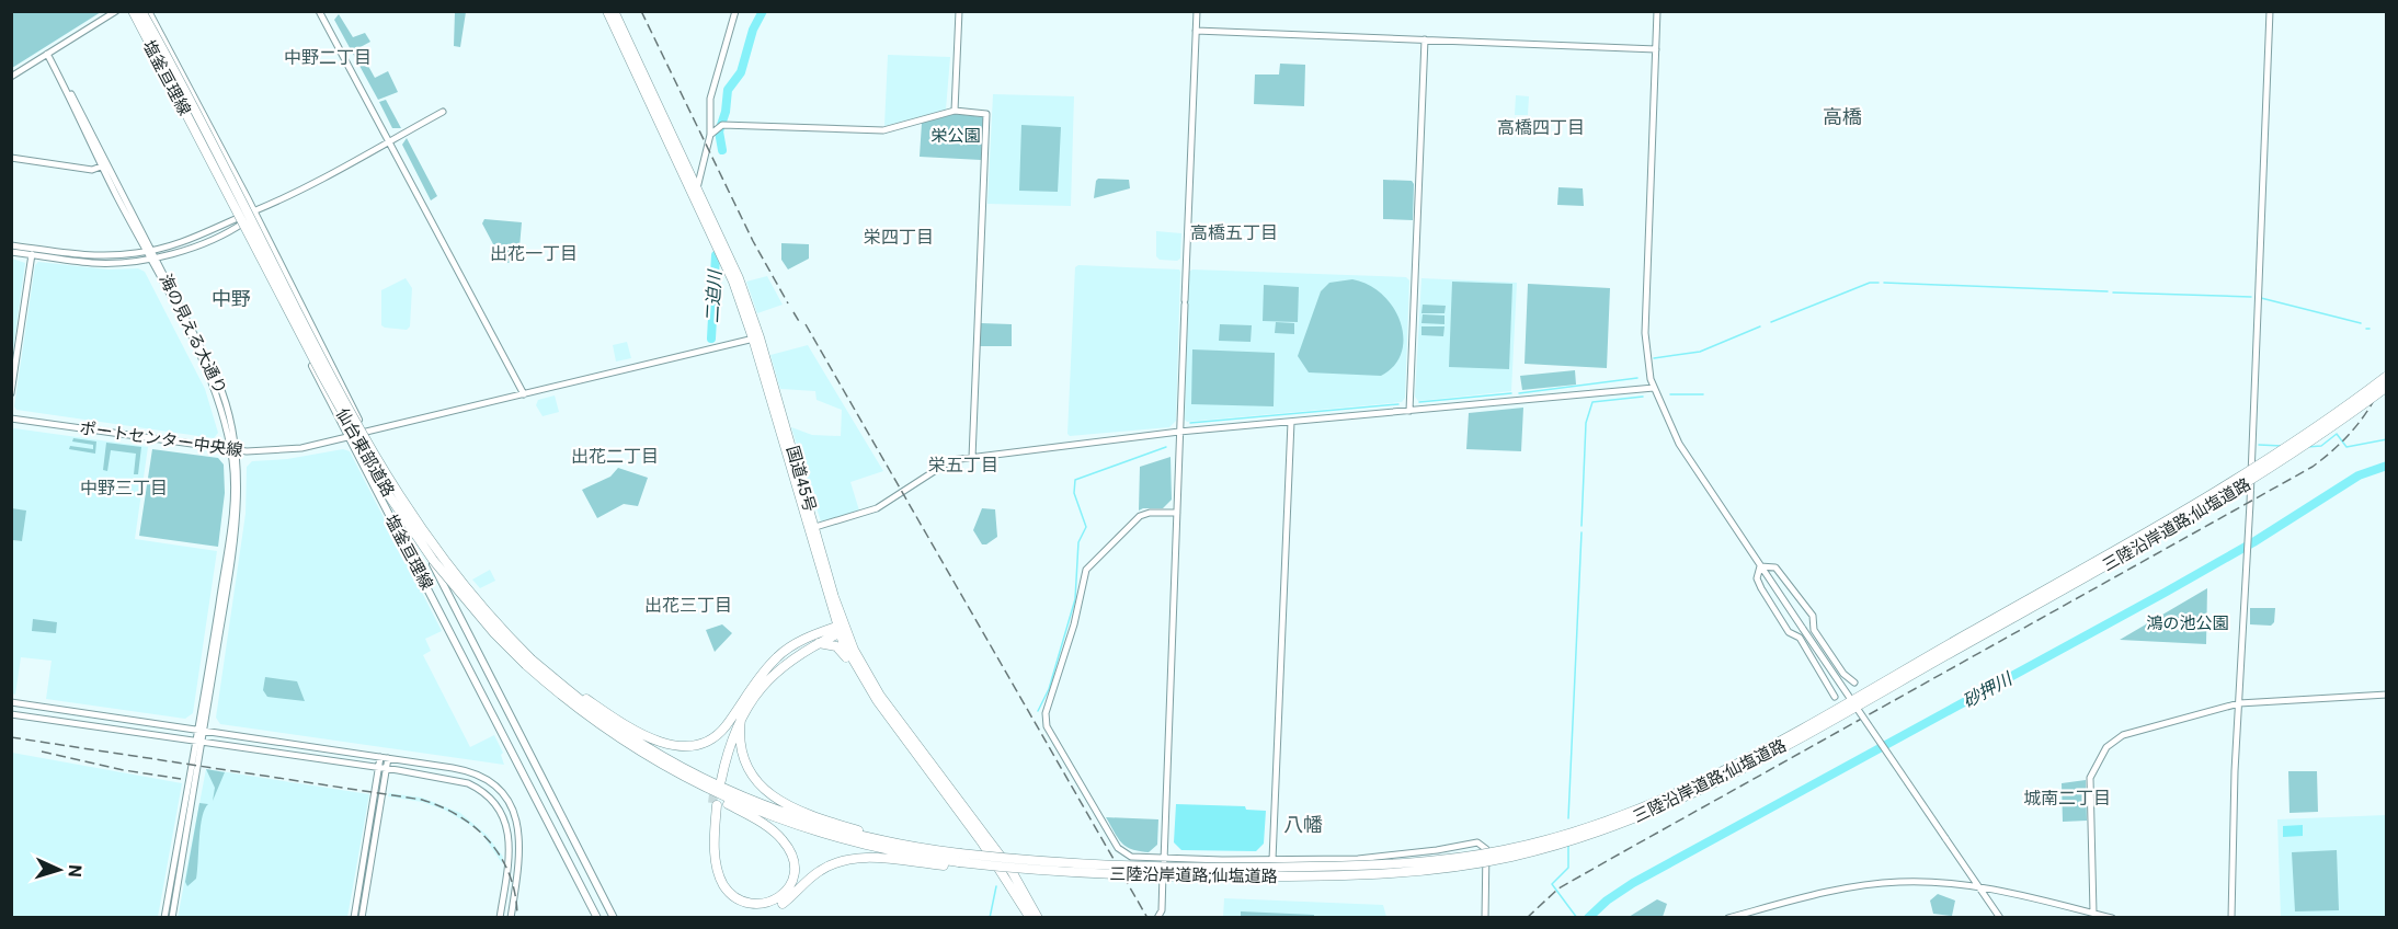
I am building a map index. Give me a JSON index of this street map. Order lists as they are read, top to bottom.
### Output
{
  "streets": {
    "highway": ["仙台東部道路", "国道45号", "三陸沿岸道路;仙塩道路"],
    "main road": ["塩釜亘理線"],
    "street": ["海の見える大通り", "ポートセンター中央線"]
  },
  "crossings": [
    ["塩釜亘理線", "ポートセンター中央線"],
    ["塩釜亘理線", "仙台東部道路"],
    ["海の見える大通り", "ポートセンター中央線"],
    ["ポートセンター中央線", "国道45号"],
    ["仙台東部道路", "三陸沿岸道路;仙塩道路"]
  ],
  "districts": [
    "中野二丁目",
    "高橋",
    "高橋四丁目",
    "高橋五丁目",
    "栄四丁目",
    "出花一丁目",
    "中野",
    "出花二丁目",
    "栄五丁目",
    "中野三丁目",
    "出花三丁目",
    "城南二丁目",
    "八幡"
  ],
  "water": ["二迫川", "砂押川"],
  "parks": ["栄公園", "鴻の池公園"],
  "north": "right"
}
